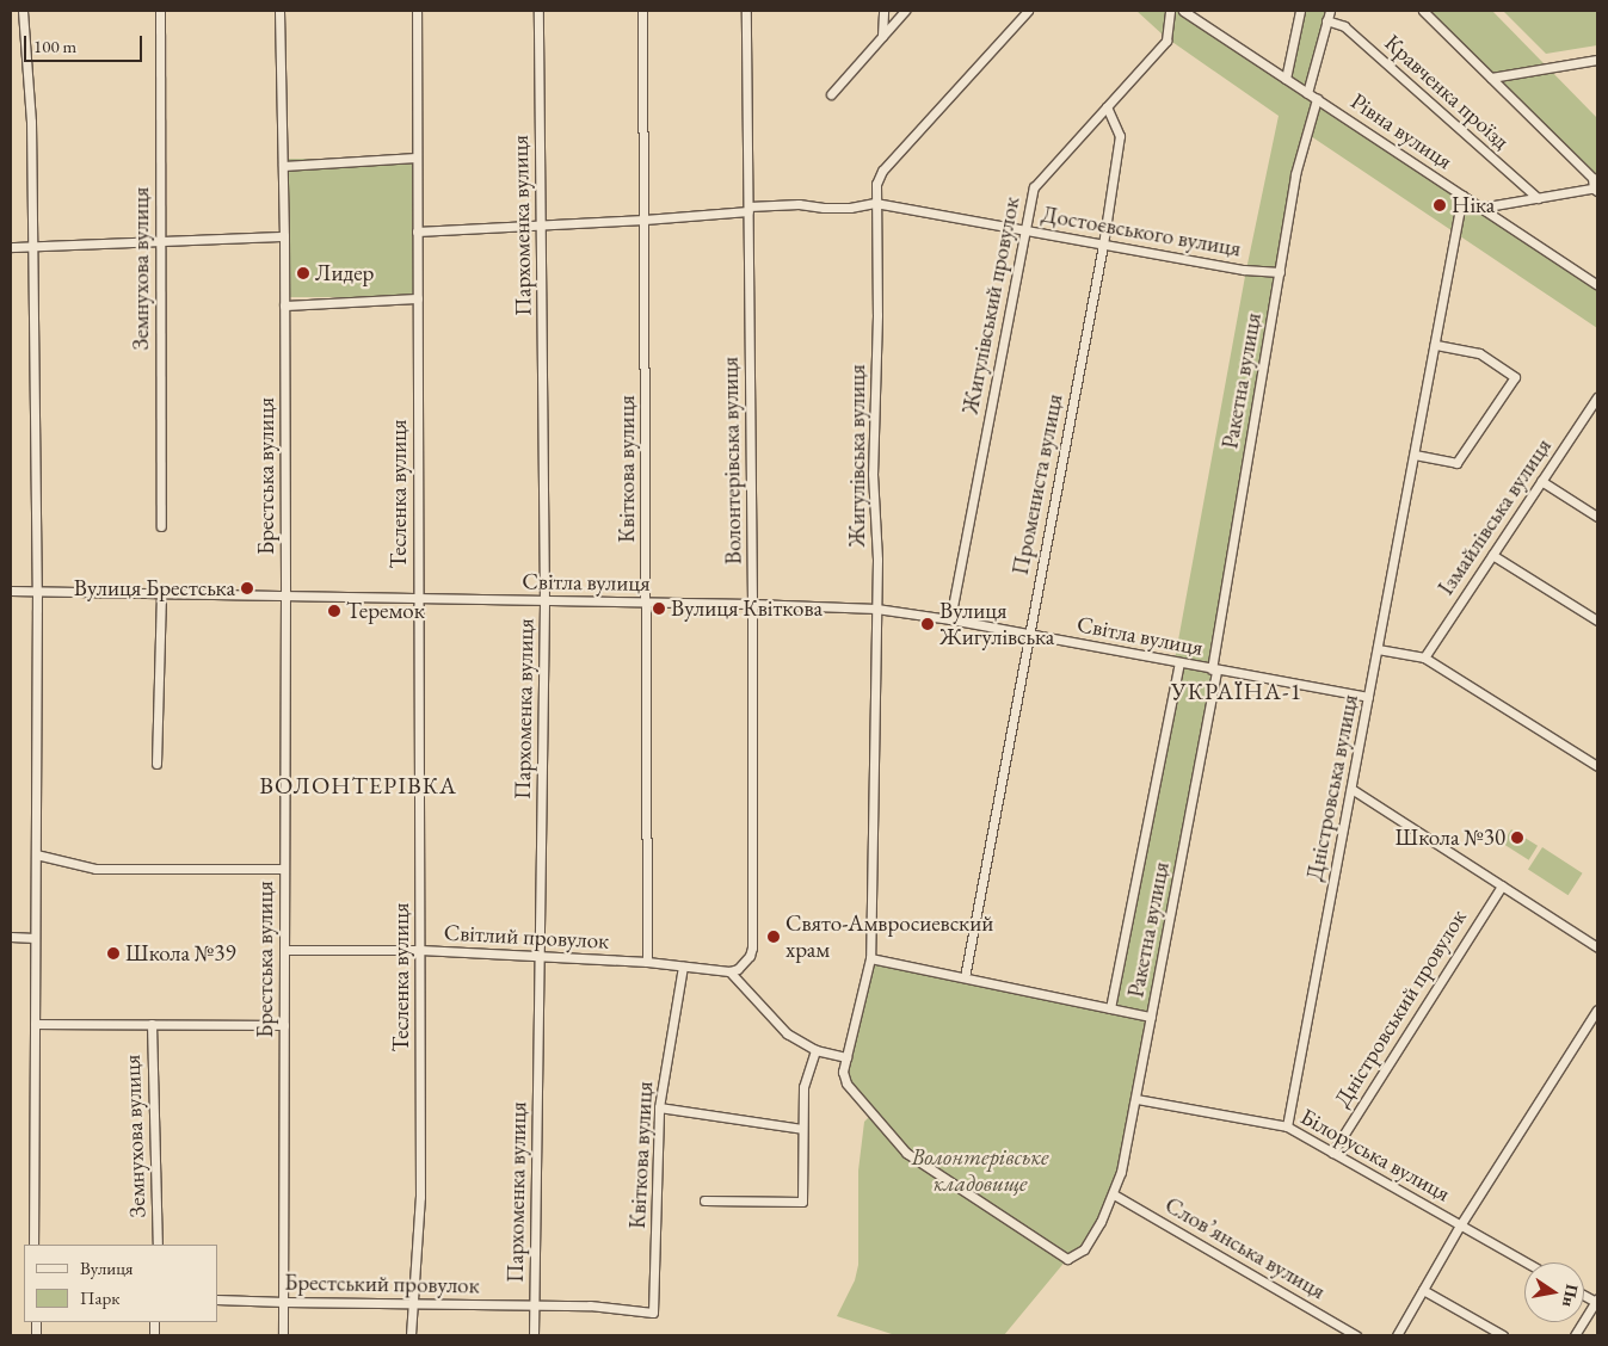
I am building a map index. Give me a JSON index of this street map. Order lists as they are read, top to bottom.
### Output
{
  "streets": {
    "street": [
      "Кравченка проїзд",
      "Рівна вулиця",
      "Пархоменка вулиця",
      "Достоєвського вулиця",
      "Земнухова вулиця",
      "Жигулівський провулок",
      "Ракетна вулиця",
      "Жигулівська вулиця",
      "Волонтерівська вулиця",
      "Квіткова вулиця",
      "Брестська вулиця",
      "Промениста вулиця",
      "Тесленка вулиця",
      "Ізмайлівська вулиця",
      "Світла вулиця",
      "Дністровська вулиця",
      "Світлий провулок",
      "Дністровський провулок",
      "Білоруська вулиця",
      "Слов’янська вулиця",
      "Брестський провулок"
    ]
  },
  "crossings": [
    ["Рівна вулиця", "Ракетна вулиця"],
    ["Рівна вулиця", "Дністровська вулиця"],
    ["Пархоменка вулиця", "Достоєвського вулиця"],
    ["Пархоменка вулиця", "Світла вулиця"],
    ["Пархоменка вулиця", "Світлий провулок"],
    ["Пархоменка вулиця", "Брестський провулок"],
    ["Достоєвського вулиця", "Жигулівський провулок"],
    ["Достоєвського вулиця", "Ракетна вулиця"],
    ["Достоєвського вулиця", "Жигулівська вулиця"],
    ["Достоєвського вулиця", "Волонтерівська вулиця"],
    ["Достоєвського вулиця", "Квіткова вулиця"],
    ["Достоєвського вулиця", "Промениста вулиця"],
    ["Достоєвського вулиця", "Тесленка вулиця"],
    ["Жигулівський провулок", "Промениста вулиця"],
    ["Жигулівський провулок", "Світла вулиця"],
    ["Ракетна вулиця", "Жигулівська вулиця"],
    ["Ракетна вулиця", "Світла вулиця"],
    ["Ракетна вулиця", "Білоруська вулиця"],
    ["Ракетна вулиця", "Слов’янська вулиця"],
    ["Жигулівська вулиця", "Світла вулиця"],
    ["Волонтерівська вулиця", "Світла вулиця"],
    ["Волонтерівська вулиця", "Світлий провулок"],
    ["Квіткова вулиця", "Світла вулиця"],
    ["Квіткова вулиця", "Світлий провулок"],
    ["Квіткова вулиця", "Брестський провулок"],
    ["Брестська вулиця", "Світла вулиця"],
    ["Брестська вулиця", "Світлий провулок"],
    ["Брестська вулиця", "Брестський провулок"],
    ["Промениста вулиця", "Світла вулиця"],
    ["Тесленка вулиця", "Світла вулиця"],
    ["Тесленка вулиця", "Світлий провулок"],
    ["Тесленка вулиця", "Брестський провулок"],
    ["Світла вулиця", "Дністровська вулиця"],
    ["Дністровська вулиця", "Білоруська вулиця"],
    ["Дністровський провулок", "Білоруська вулиця"]
  ],
  "districts": ["УКРАЇНА-1", "ВОЛОНТЕРІВКА"],
  "parks": ["Волонтерівське кладовище"],
  "places": [
    "Ніка",
    "Лидер",
    "Вулиця Брестська",
    "Вулиця Квіткова",
    "Теремок",
    "Вулиця Жигулівська",
    "Школа №30",
    "Свято-Амвросиевский храм",
    "Школа №39"
  ],
  "legend": ["Вулиця", "Парк"],
  "scale_bar": "100 m",
  "north": "right"
}
